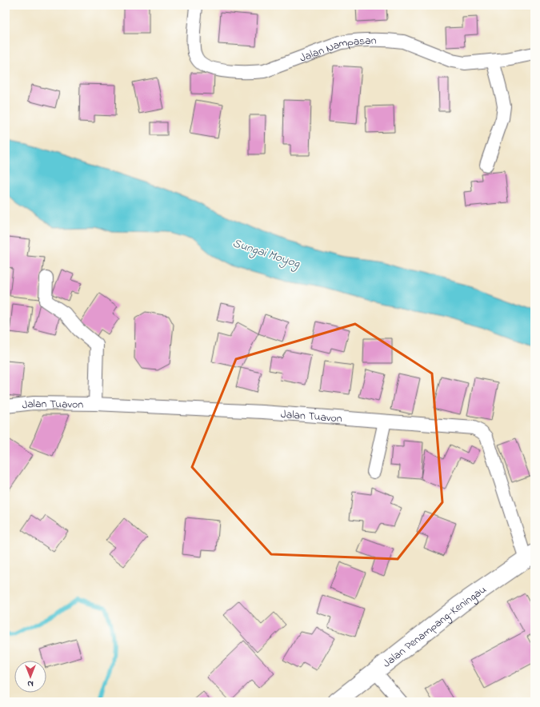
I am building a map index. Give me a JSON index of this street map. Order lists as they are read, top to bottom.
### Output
{
  "streets": {
    "main road": ["Jalan Penampang-Keningau"],
    "street": ["Jalan Nampasan", "Jalan Tuavon"]
  },
  "crossings": [
    ["Jalan Tuavon", "Jalan Penampang-Keningau"]
  ],
  "water": ["Sungai Moyog"],
  "north": "bottom"
}
